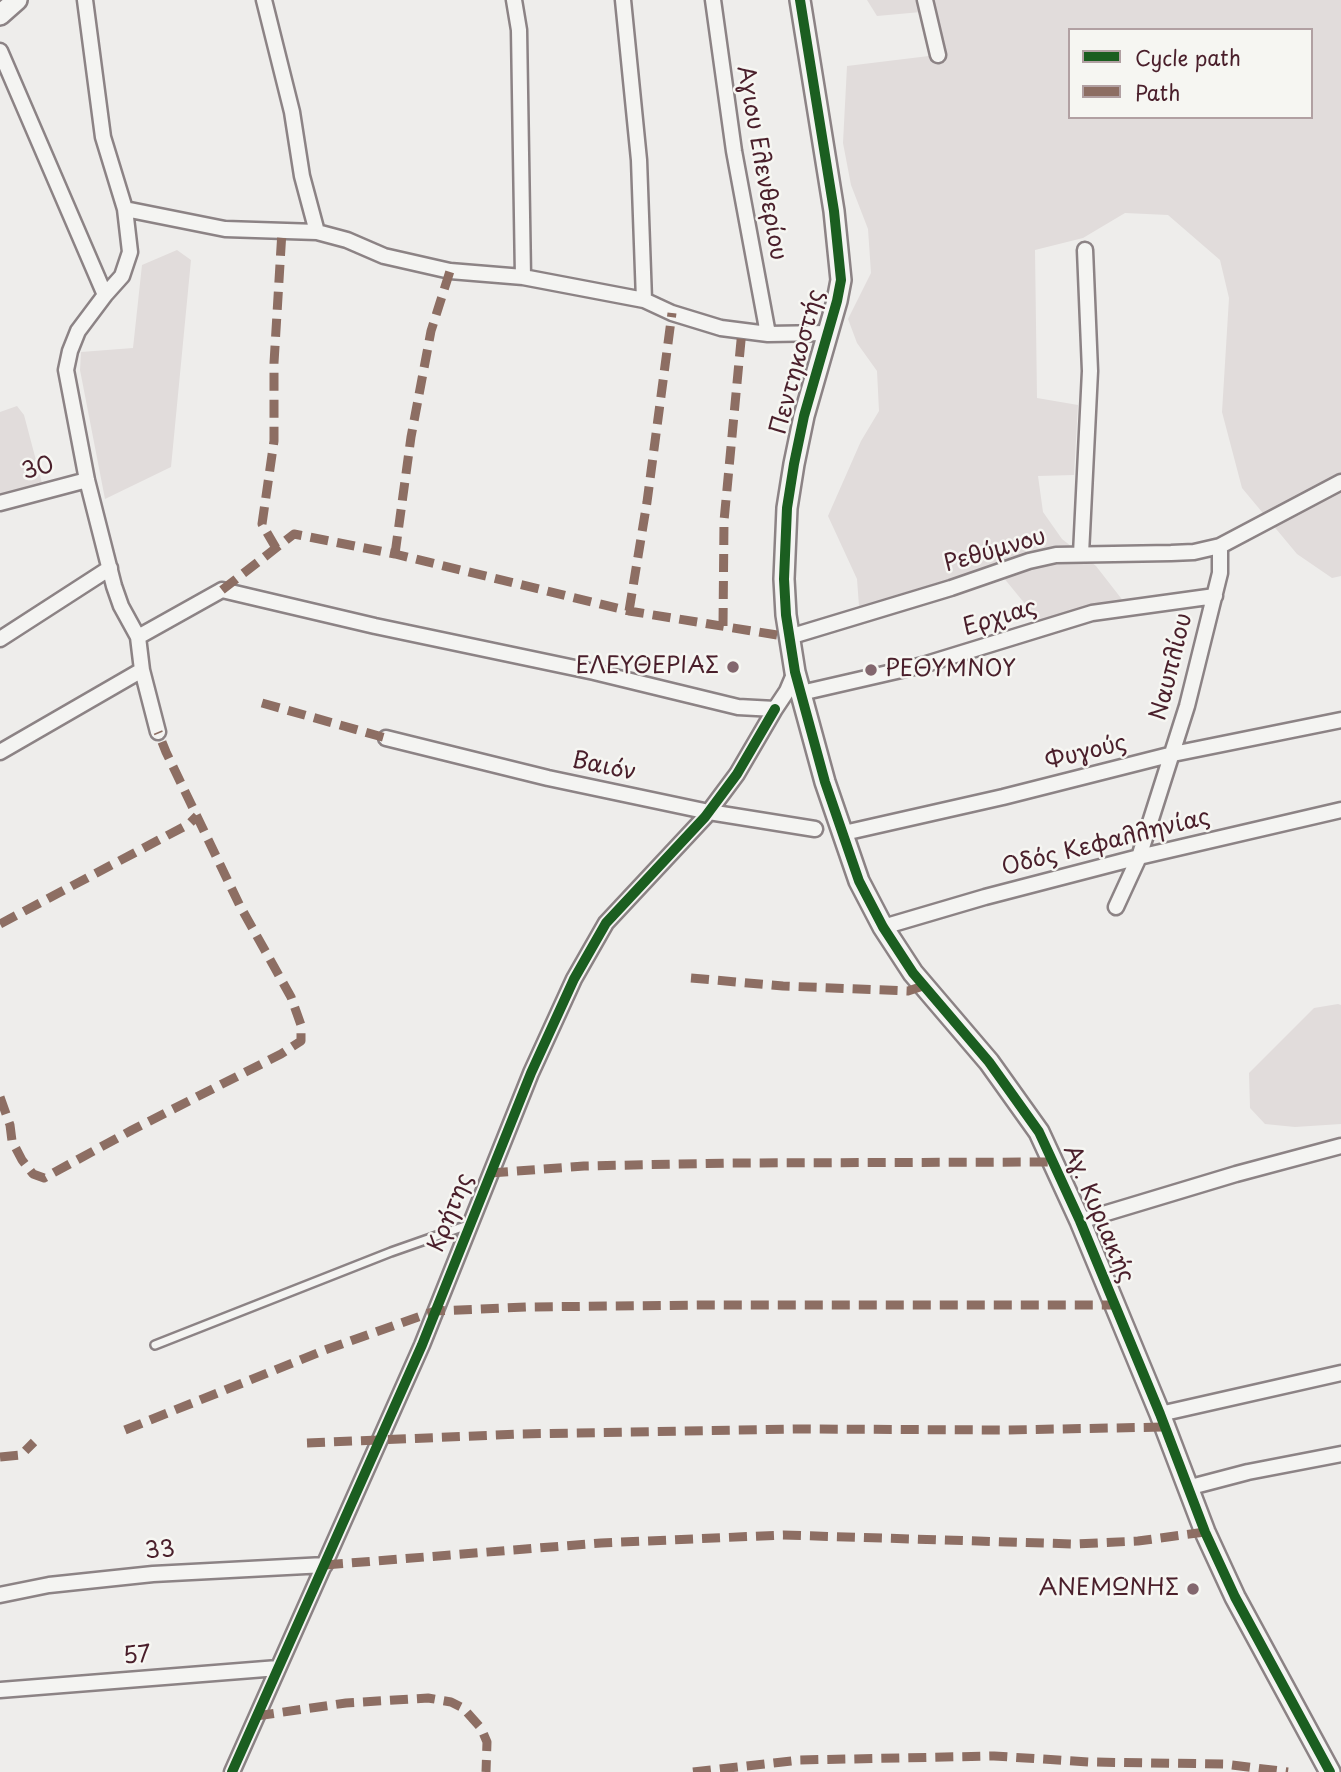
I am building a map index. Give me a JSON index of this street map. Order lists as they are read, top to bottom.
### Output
{
  "streets": {
    "street": [
      "Αγιου Ελενθερίου",
      "Πεντηκοστής",
      "30",
      "Ρεθύμνου",
      "Ερχιας",
      "Ναυπλίου",
      "Φυγούς",
      "Βαιόν",
      "Οδός Κεφαλληνίας",
      "Κρήτης",
      "Αγ. Κυριακής",
      "33",
      "57"
    ]
  },
  "crossings": [
    ["Πεντηκοστής", "Ρεθύμνου"],
    ["Πεντηκοστής", "Ερχιας"],
    ["Πεντηκοστής", "Κρήτης"],
    ["Πεντηκοστής", "Αγ. Κυριακής"],
    ["Ρεθύμνου", "Ναυπλίου"],
    ["Ερχιας", "Ναυπλίου"],
    ["Ερχιας", "Αγ. Κυριακής"],
    ["Ναυπλίου", "Φυγούς"],
    ["Ναυπλίου", "Οδός Κεφαλληνίας"],
    ["Φυγούς", "Αγ. Κυριακής"],
    ["Βαιόν", "Κρήτης"],
    ["Οδός Κεφαλληνίας", "Αγ. Κυριακής"],
    ["Κρήτης", "33"],
    ["Κρήτης", "57"]
  ],
  "places": ["ΕΛΕΥΘΕΡΙΑΣ", "ΡΕΘΥΜΝΟΥ", "ΑΝΕΜΩΝΗΣ"],
  "legend": ["Cycle path", "Path"]
}
